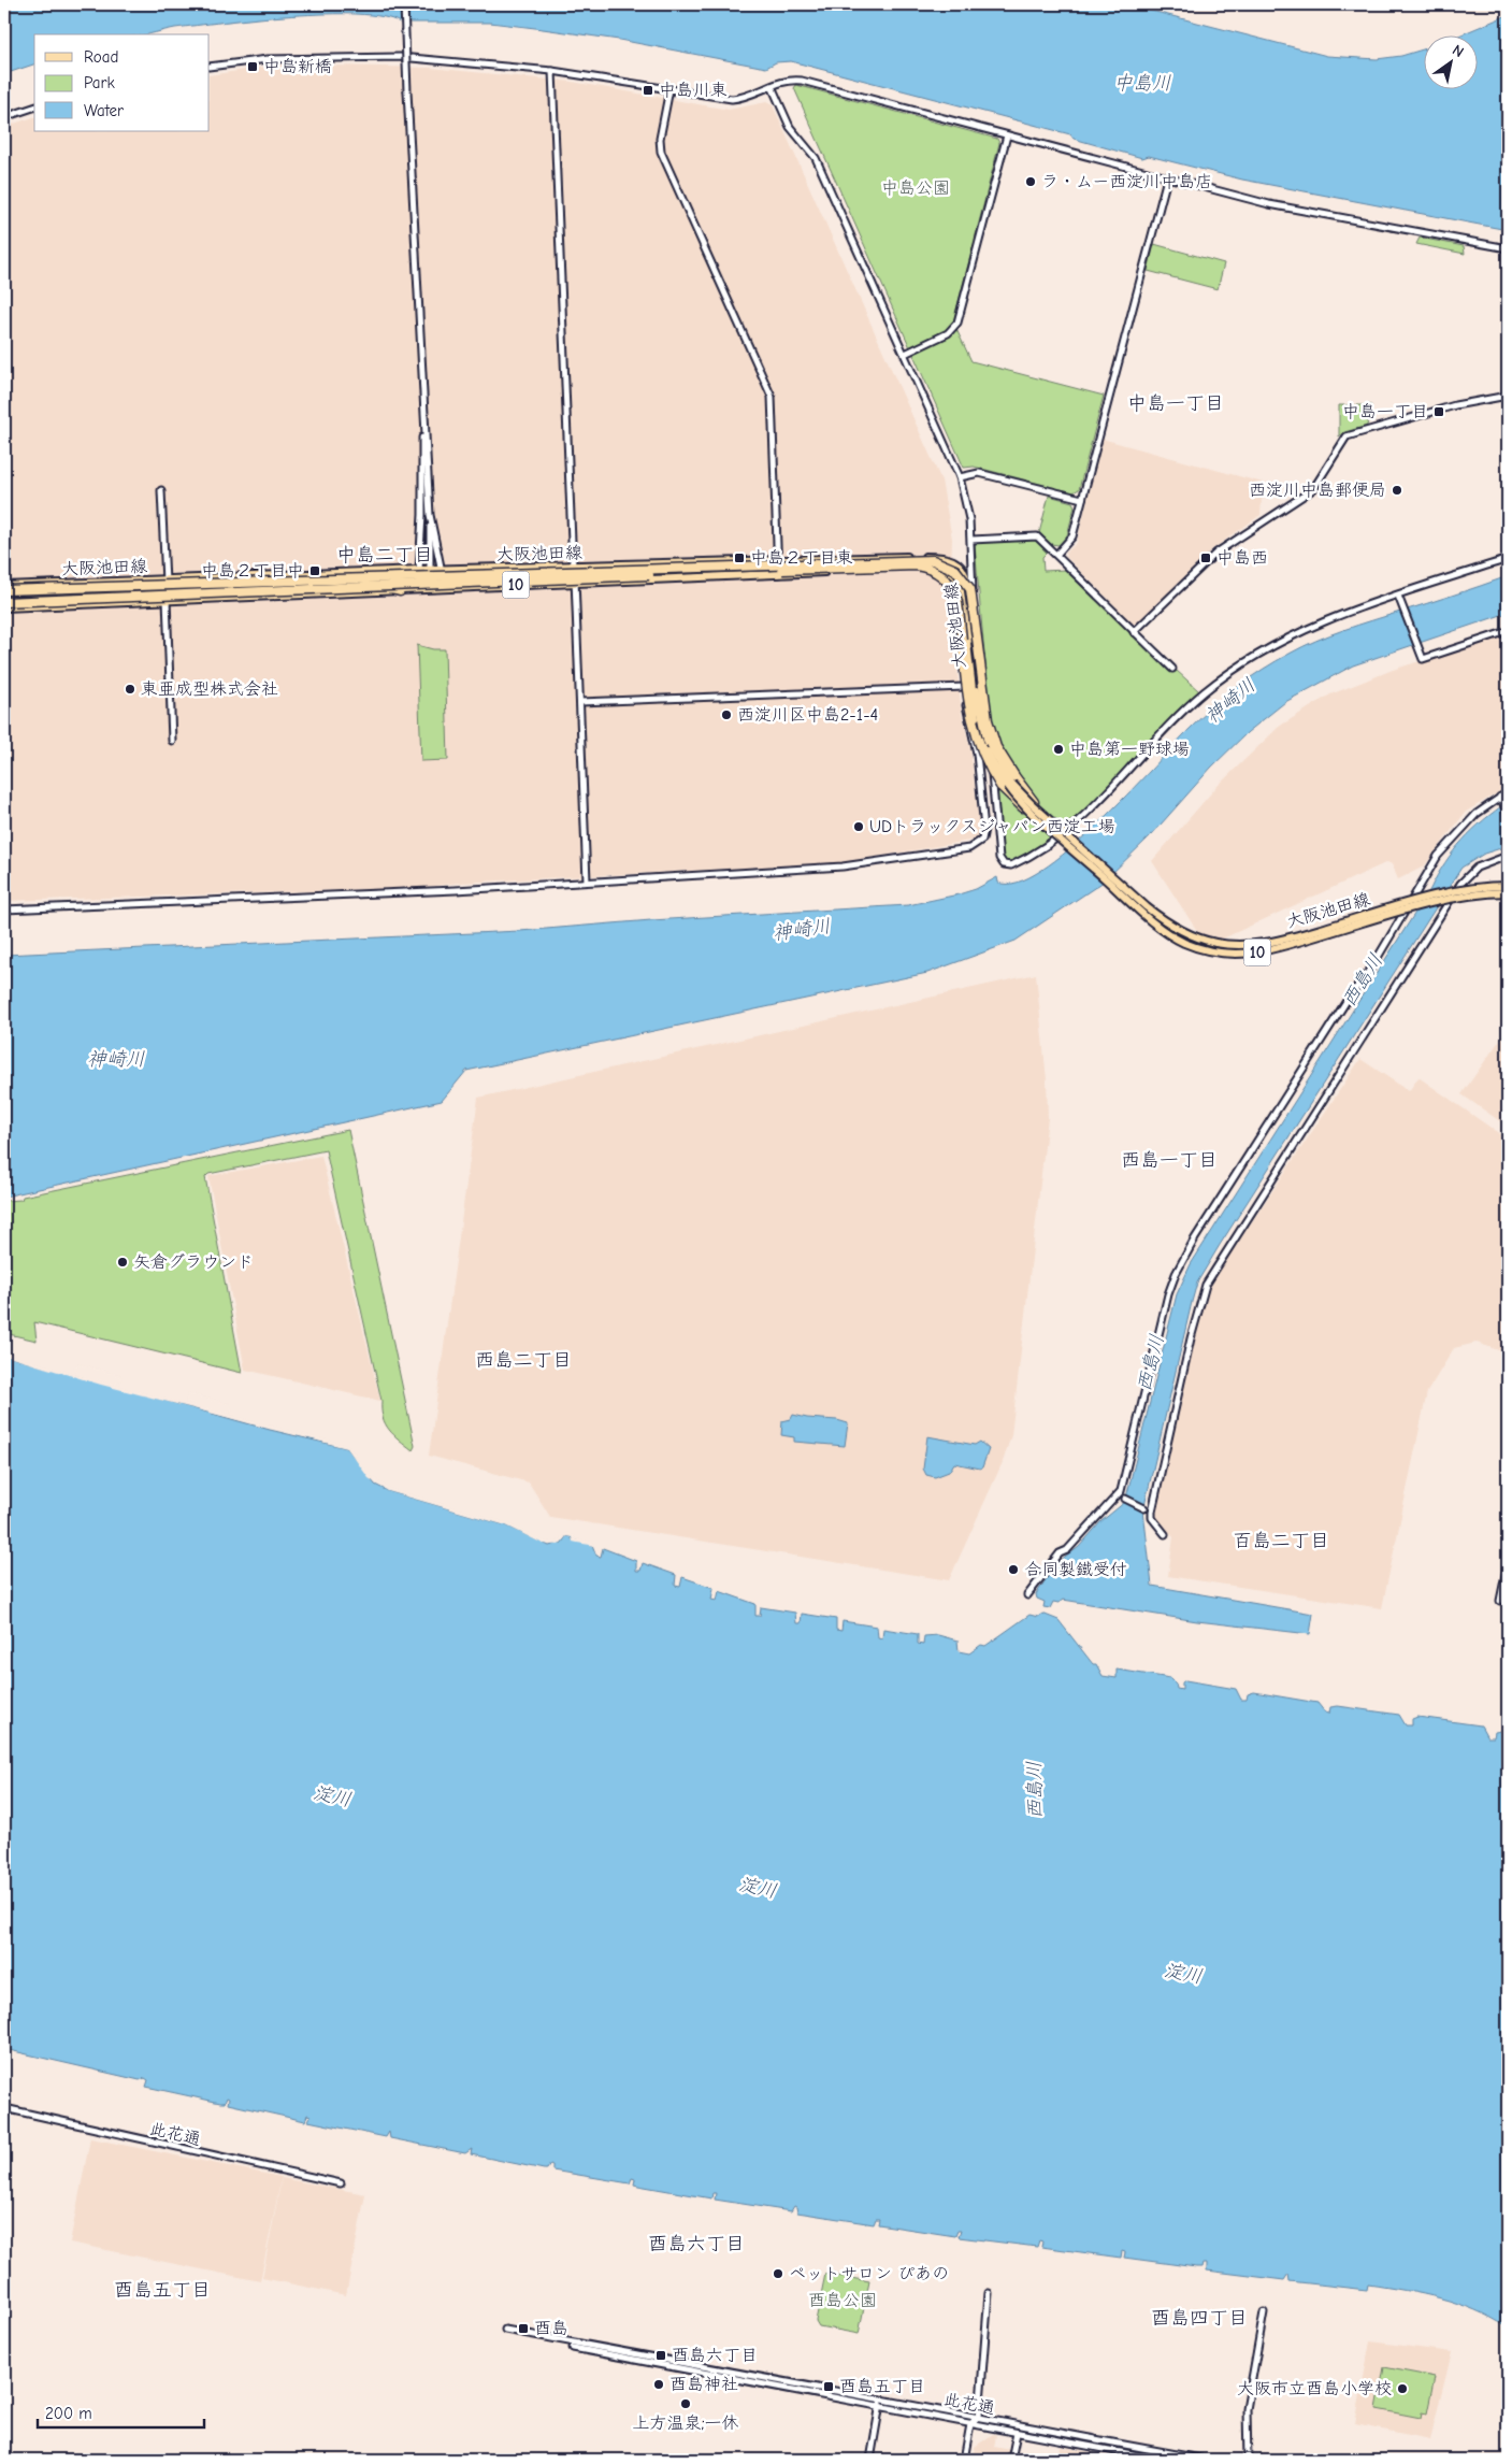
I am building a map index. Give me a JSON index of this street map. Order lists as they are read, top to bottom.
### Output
{
  "streets": {
    "main road": ["大阪池田線", "10"],
    "street": ["此花通"]
  },
  "districts": [
    "中島一丁目",
    "中島二丁目",
    "西島一丁目",
    "西島二丁目",
    "百島二丁目",
    "酉島六丁目",
    "酉島五丁目",
    "酉島四丁目"
  ],
  "water": [
    "中島川",
    "神崎川",
    "西島川",
    "淀川"
  ],
  "parks": ["中島公園", "酉島公園"],
  "places": {
    "transit": [
      "中島新橋",
      "中島川東",
      "中島一丁目",
      "中島２丁目東",
      "中島西",
      "中島２丁目中",
      "酉島",
      "酉島六丁目",
      "酉島五丁目"
    ],
    "other": [
      "ラ・ムー西淀川中島店",
      "西淀川中島郵便局",
      "東亜成型株式会社",
      "西淀川区中島2-1-4",
      "中島第一野球場",
      "UDトラックスジャパン西淀工場",
      "矢倉グラウンド",
      "合同製鐵受付",
      "ペットサロン ぴあの",
      "酉島神社",
      "大阪市立酉島小学校",
      "上方温泉;一休"
    ]
  },
  "legend": ["Road", "Park", "Water"],
  "scale_bar": "200 m",
  "north": "top right"
}
